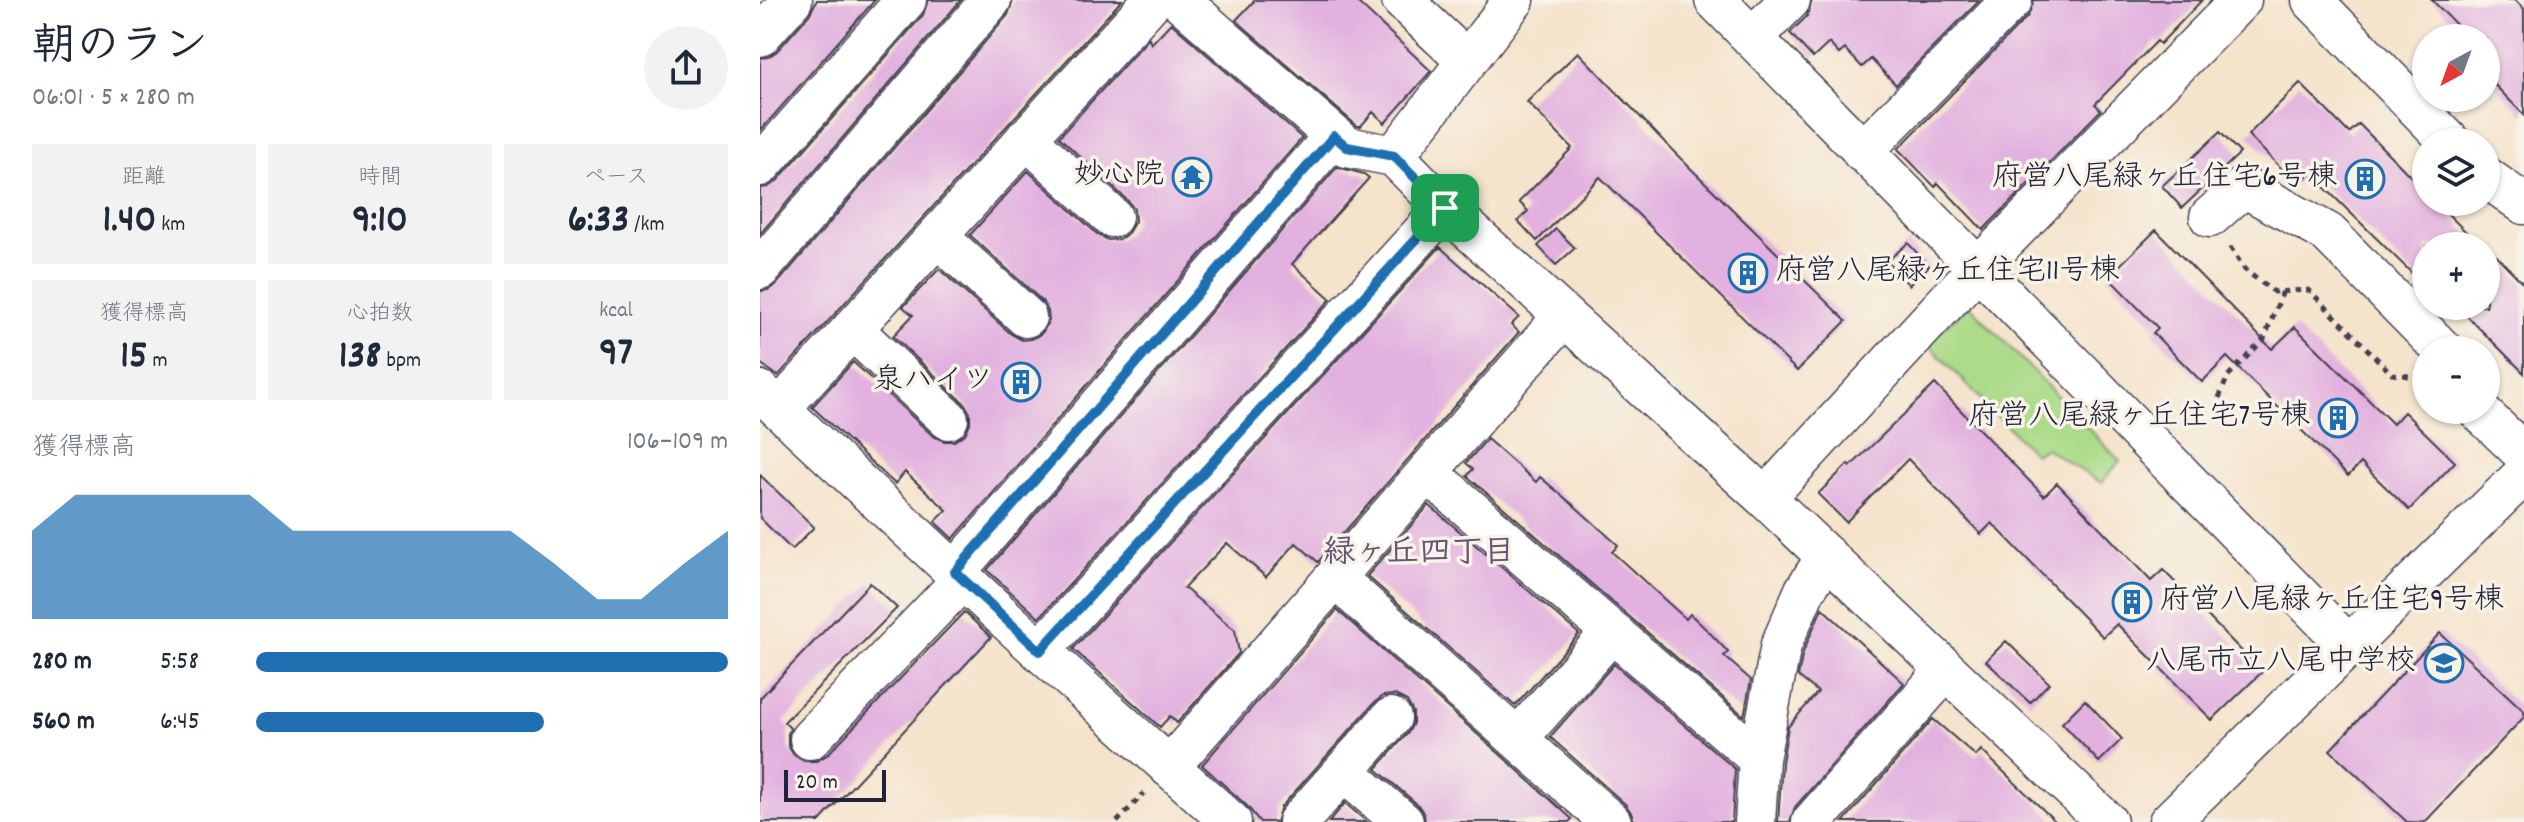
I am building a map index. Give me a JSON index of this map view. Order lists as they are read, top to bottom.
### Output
{
  "districts": ["緑ヶ丘四丁目"],
  "places": {
    "temple": ["妙心院"],
    "building": [
      "府営八尾緑ヶ丘住宅6号棟",
      "府営八尾緑ヶ丘住宅11号棟",
      "泉ハイツ",
      "府営八尾緑ヶ丘住宅7号棟",
      "府営八尾緑ヶ丘住宅9号棟"
    ],
    "school or university": ["八尾市立八尾中学校"]
  },
  "scale_bar": "20 m",
  "north": "bottom left",
  "page": {
    "heading": ["朝のラン", "06:01 · 5 × 280 m"],
    "map_buttons": ["+", "−"],
    "stats": [
      ["距離", "1.40 km"],
      ["時間", "9:10"],
      ["ペース", "6:33 /km"],
      ["獲得標高", "15 m"],
      ["心拍数", "138 bpm"],
      ["kcal", "97"]
    ],
    "chart": ["獲得標高", "106–109 m"],
    "list": [
      {
        "name": "280 m",
        "note": "5:58"
      },
      {
        "name": "560 m",
        "note": "6:45"
      }
    ],
    "scale": "20 m"
  }
}
